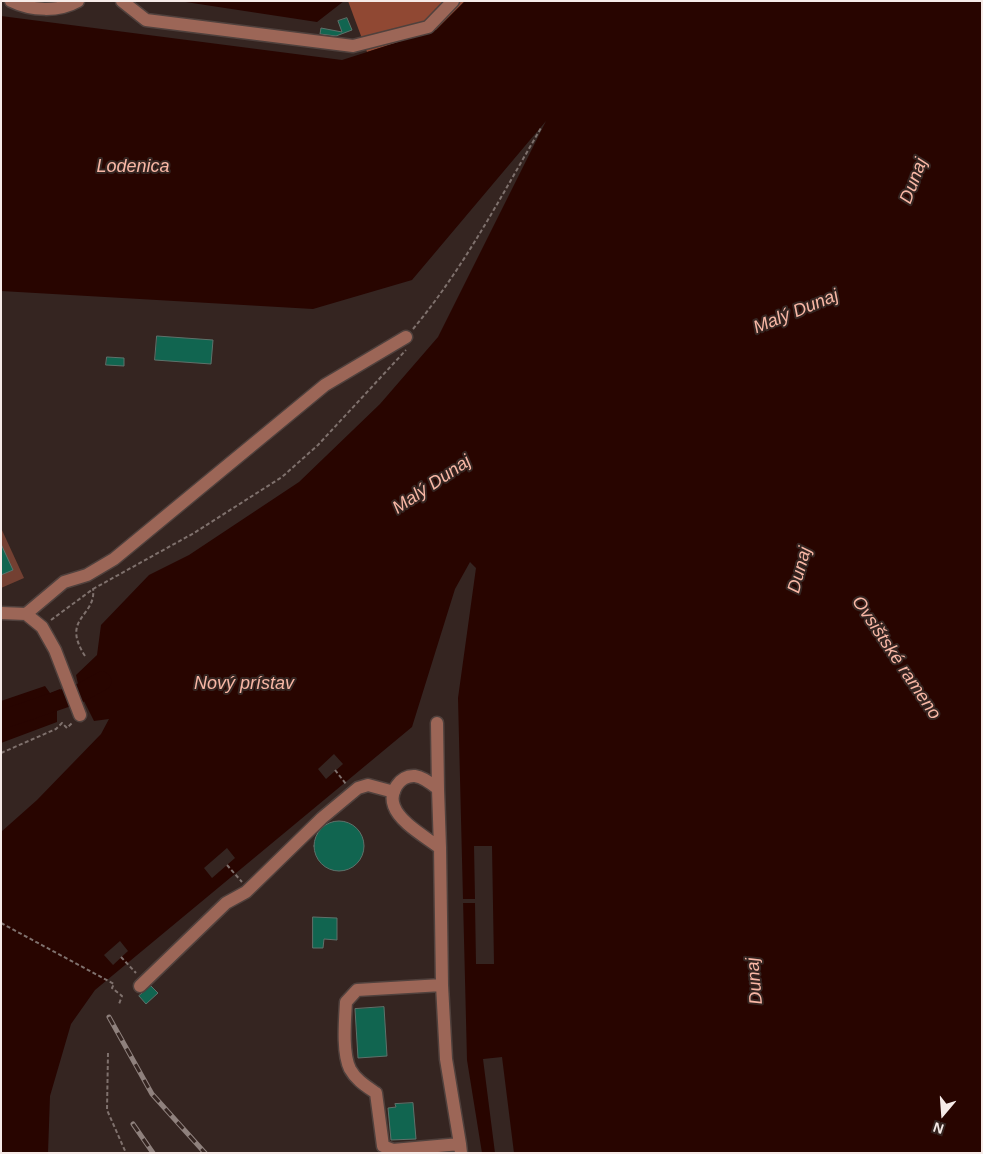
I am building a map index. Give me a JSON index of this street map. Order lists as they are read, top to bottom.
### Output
{
  "water": [
    "Lodenica",
    "Dunaj",
    "Malý Dunaj",
    "Ovsištské rameno",
    "Nový prístav"
  ],
  "north": "bottom"
}
